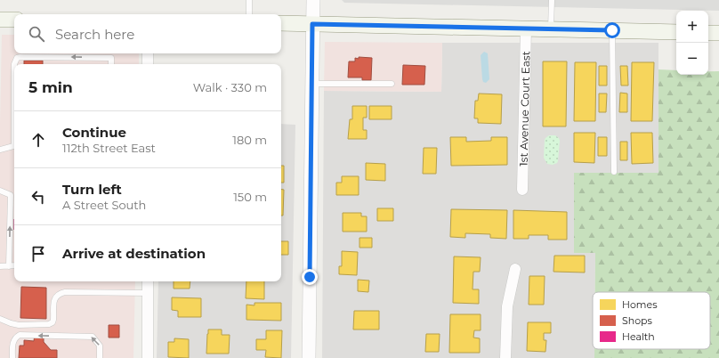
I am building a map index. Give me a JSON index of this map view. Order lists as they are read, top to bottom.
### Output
{
  "streets": {
    "street": ["1st Avenue Court East"]
  },
  "legend": ["Homes", "Shops", "Health"],
  "page": {
    "map_buttons": ["+", "−"],
    "search": "Search here",
    "heading": ["5 min", "Walk · 330 m"],
    "list": [
      ["Continue", "112th Street East", "180 m"],
      ["Turn left", "A Street South", "150 m"],
      "Arrive at destination"
    ]
  }
}
